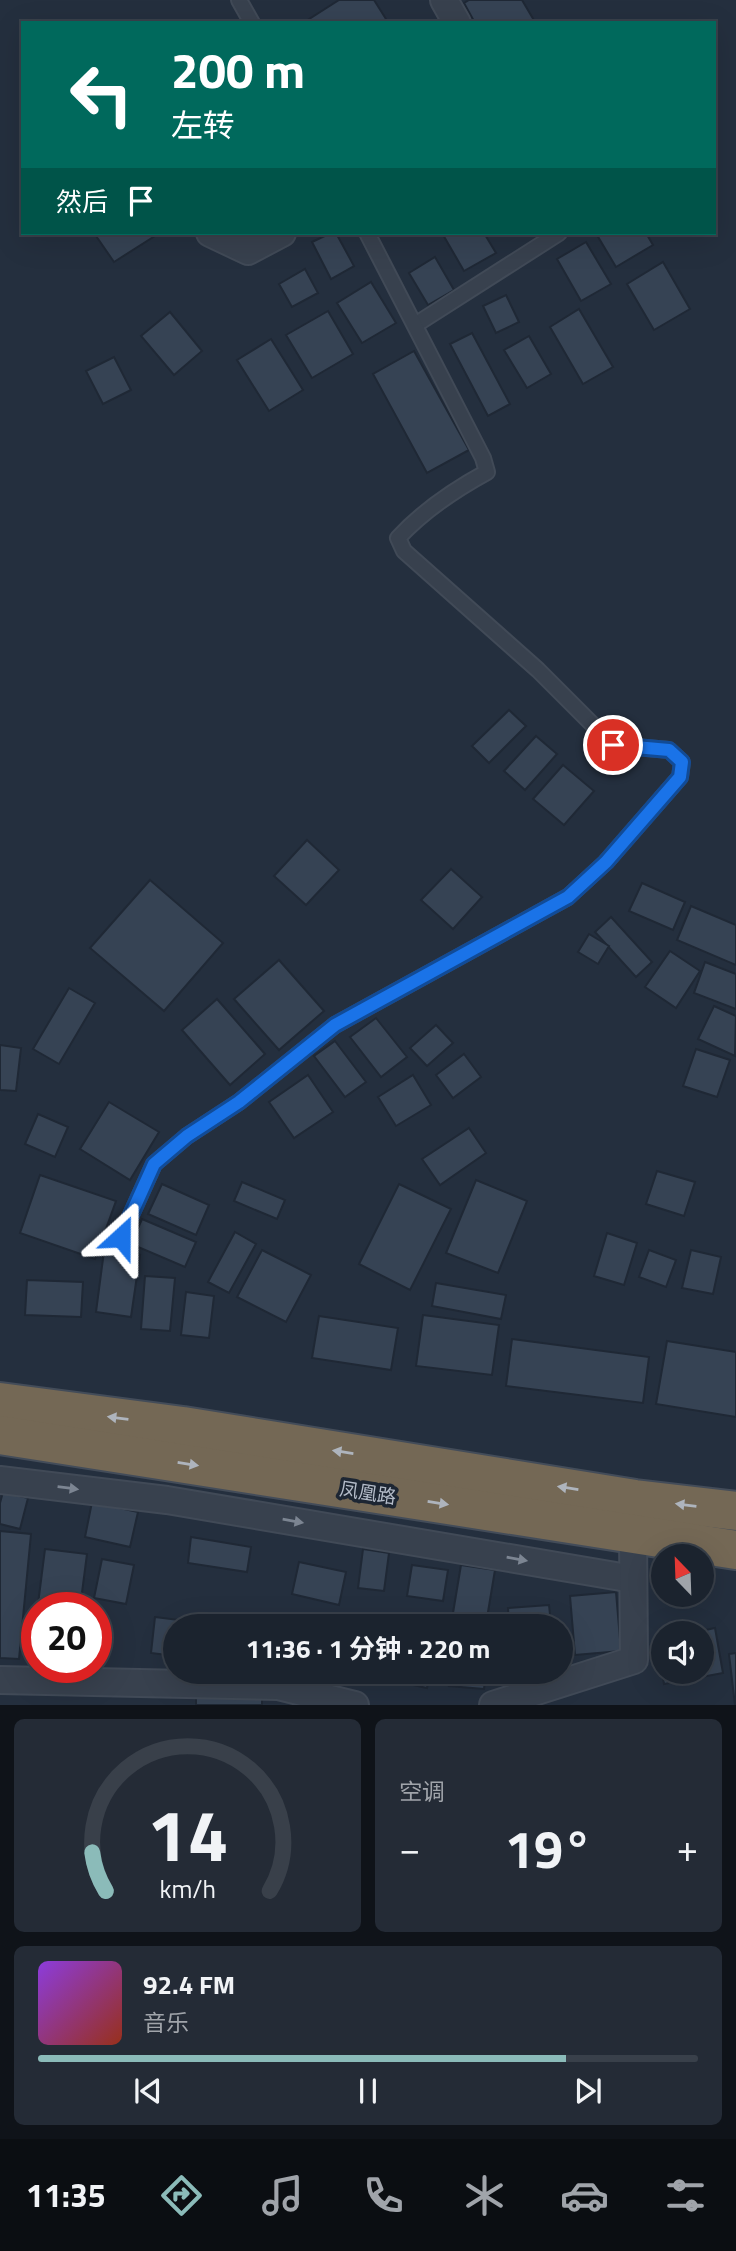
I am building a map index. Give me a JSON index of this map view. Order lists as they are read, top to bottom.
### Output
{
  "streets": {
    "highway": ["凤凰路"]
  },
  "north": "top left",
  "page": {
    "turn": ["200 m", "左转"],
    "then": "然后",
    "limit": "20",
    "trip": "11:36 · 1 分钟 · 220 m",
    "tile": "空调",
    "heat": ["−", "19°", "+"],
    "song": ["92.4 FM", "音乐"],
    "tabs": "11:35",
    "gauge": ["14", "km/h"]
  }
}
